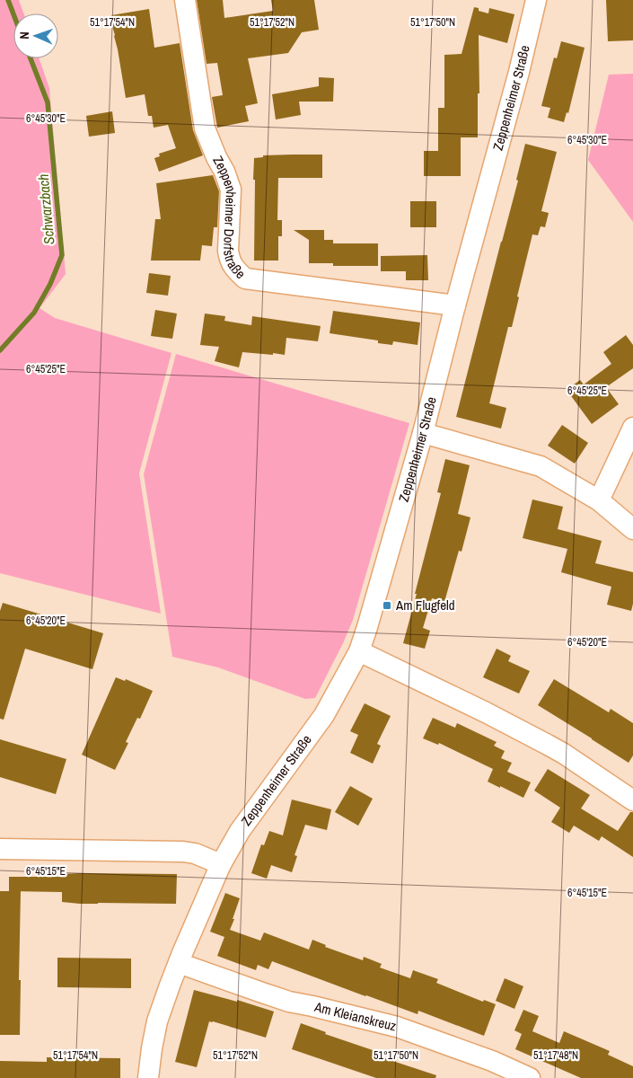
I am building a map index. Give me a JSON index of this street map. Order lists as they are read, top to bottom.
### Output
{
  "streets": {
    "street": ["Zeppenheimer Straße", "Zeppenheimer Dorfstraße", "Am Kleianskreuz"]
  },
  "crossings": [
    ["Zeppenheimer Straße", "Zeppenheimer Dorfstraße"],
    ["Zeppenheimer Straße", "Am Kleianskreuz"]
  ],
  "water": ["Schwarzbach"],
  "places": {
    "transit": ["Am Flugfeld"]
  },
  "north": "left",
  "coordinates": [
    "51°17'54\"N",
    "51°17'52\"N",
    "51°17'50\"N",
    "6°45'30\"E",
    "6°45'25\"E",
    "6°45'20\"E",
    "6°45'15\"E",
    "51°17'48\"N"
  ]
}
